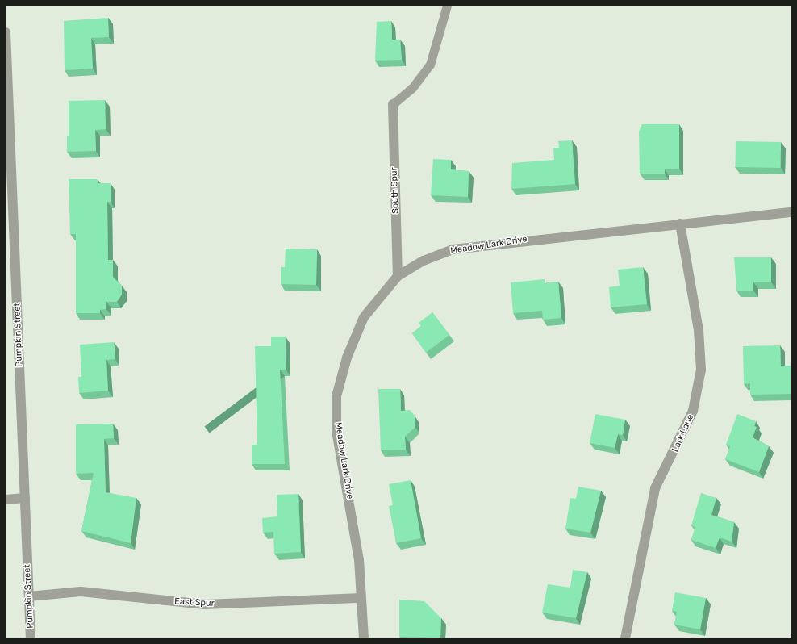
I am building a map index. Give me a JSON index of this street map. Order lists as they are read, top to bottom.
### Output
{
  "streets": {
    "street": [
      "South Spur",
      "Meadow Lark Drive",
      "Pumpkin Street",
      "Lark Lane",
      "East Spur"
    ]
  },
  "crossings": [
    ["South Spur", "Meadow Lark Drive"],
    ["Meadow Lark Drive", "Lark Lane"],
    ["Meadow Lark Drive", "East Spur"],
    ["Pumpkin Street", "East Spur"]
  ]
}
